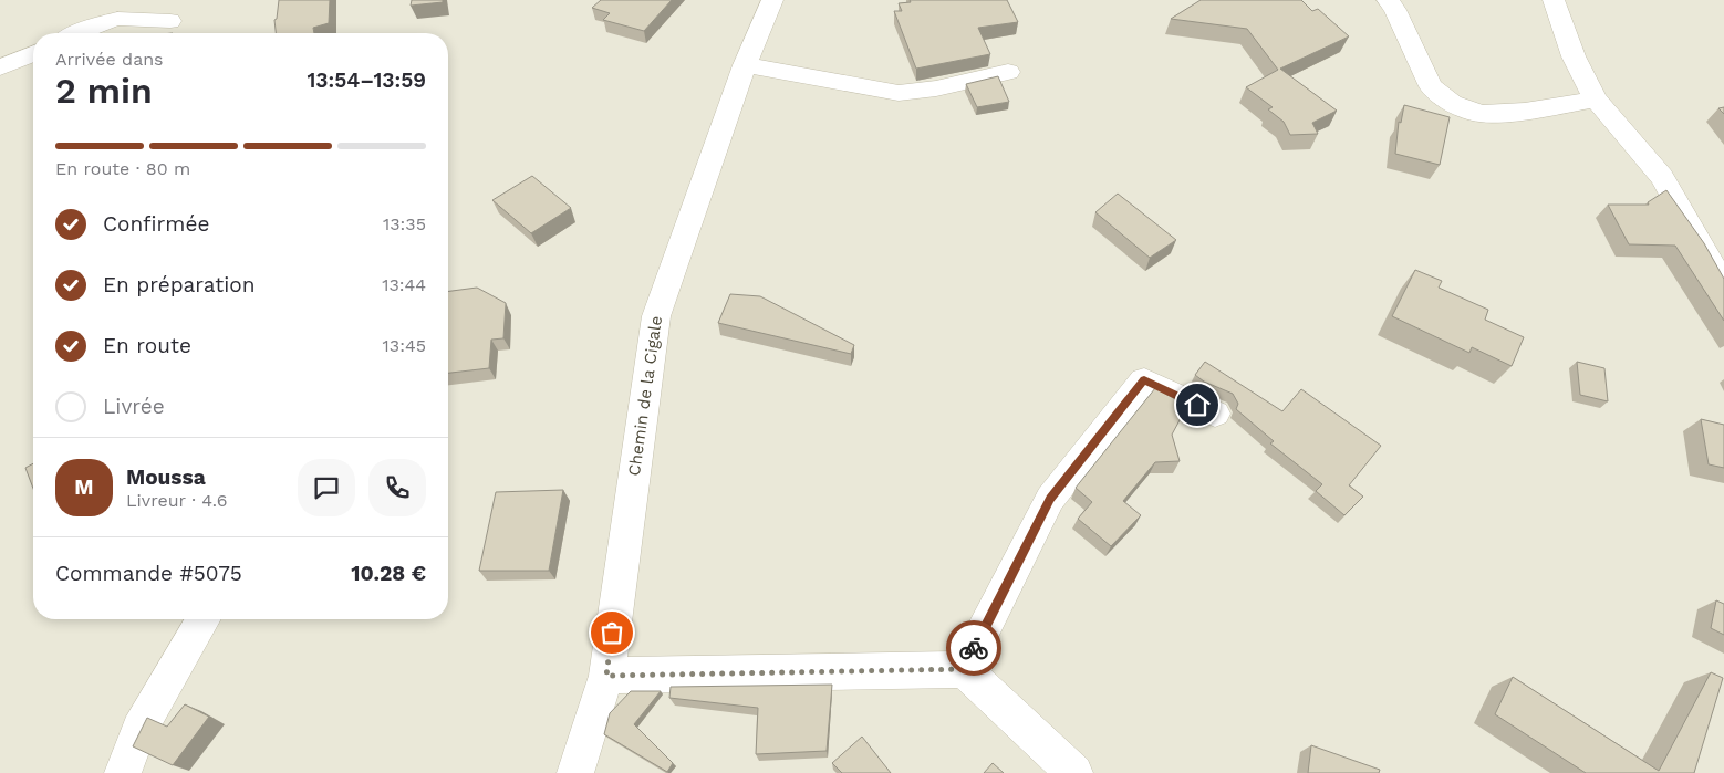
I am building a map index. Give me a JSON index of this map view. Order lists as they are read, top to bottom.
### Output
{
  "streets": {
    "street": ["Chemin de la Cigale"]
  },
  "page": {
    "heading": ["2 min", "Arrivée dans", "13:54–13:59"],
    "panel": [
      "Moussa",
      "Livreur · 4.6",
      "Commande #5075",
      "10.28 €"
    ],
    "bar": "En route · 80 m",
    "list": [
      ["Confirmée", "13:35"],
      ["En préparation", "13:44"],
      ["En route", "13:45"],
      "Livrée"
    ],
    "round": "M"
  }
}
